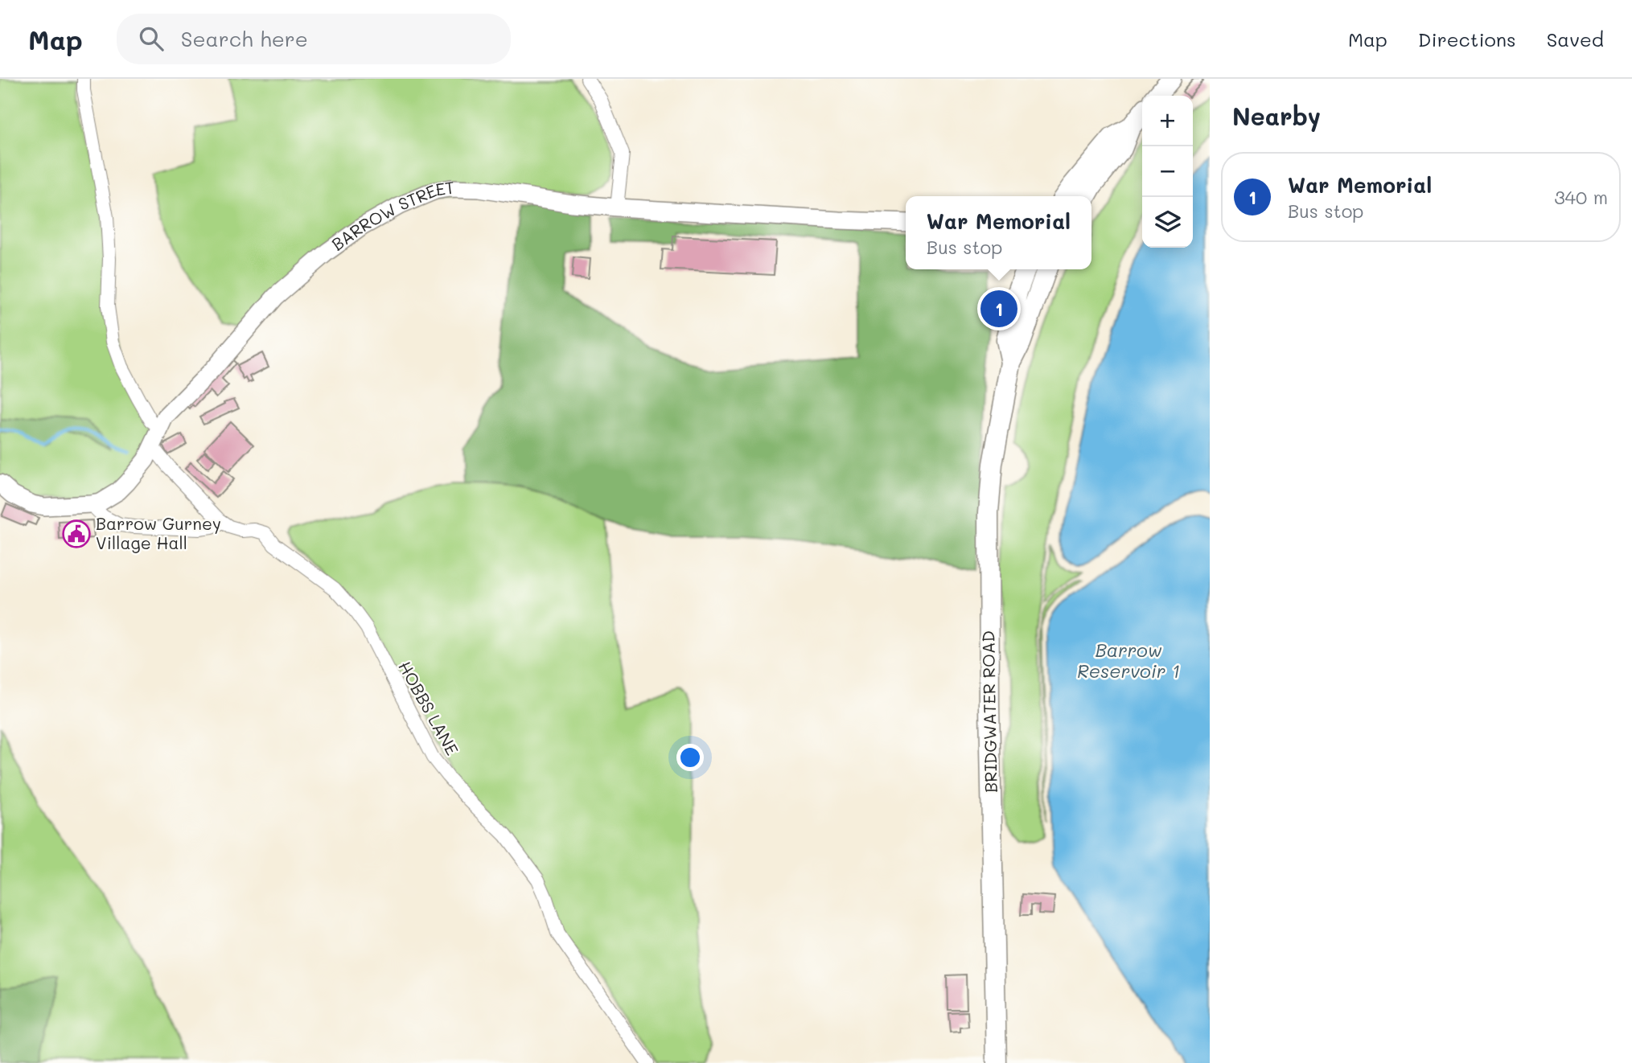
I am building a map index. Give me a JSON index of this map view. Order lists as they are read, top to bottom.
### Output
{
  "streets": {
    "highway": ["BRIDGWATER ROAD"],
    "main road": ["BARROW STREET"],
    "street": ["HOBBS LANE"]
  },
  "crossings": [
    ["BARROW STREET", "HOBBS LANE"]
  ],
  "water": ["Barrow Reservoir 1"],
  "places": {
    "public building": ["Barrow Gurney Village Hall"]
  },
  "page": {
    "header": "Map",
    "search": "Search here",
    "nav": ["Map", "Directions", "Saved"],
    "heading": "Nearby",
    "map_buttons": ["+", "−"],
    "list": [
      {
        "mark": "1",
        "name": "War Memorial",
        "note": "Bus stop",
        "value": "340 m"
      }
    ],
    "popup": ["War Memorial", "Bus stop"],
    "pins": "1"
  }
}
